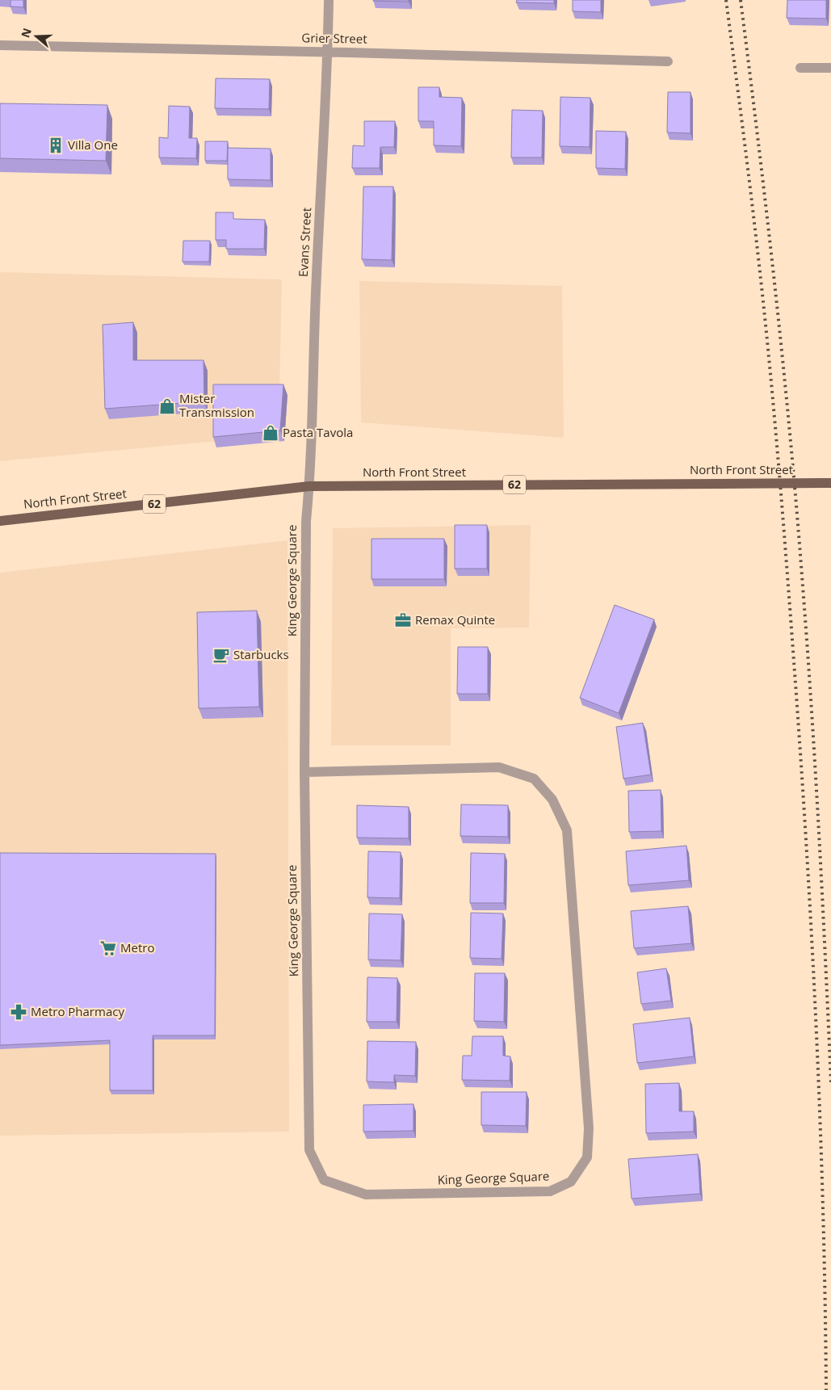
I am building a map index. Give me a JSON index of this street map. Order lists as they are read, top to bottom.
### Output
{
  "streets": {
    "main road": ["North Front Street", "62"],
    "street": ["Grier Street", "Evans Street", "King George Square"]
  },
  "crossings": [
    ["Grier Street", "Evans Street"],
    ["Evans Street", "North Front Street"],
    ["Evans Street", "King George Square"],
    ["North Front Street", "King George Square"]
  ],
  "places": {
    "building": ["Villa One"],
    "shop": ["Mister Transmission", "Pasta Tavola"],
    "office": ["Remax Quinte"],
    "cafe": ["Starbucks"],
    "supermarket": ["Metro"],
    "pharmacy": ["Metro Pharmacy"]
  },
  "north": "left"
}
